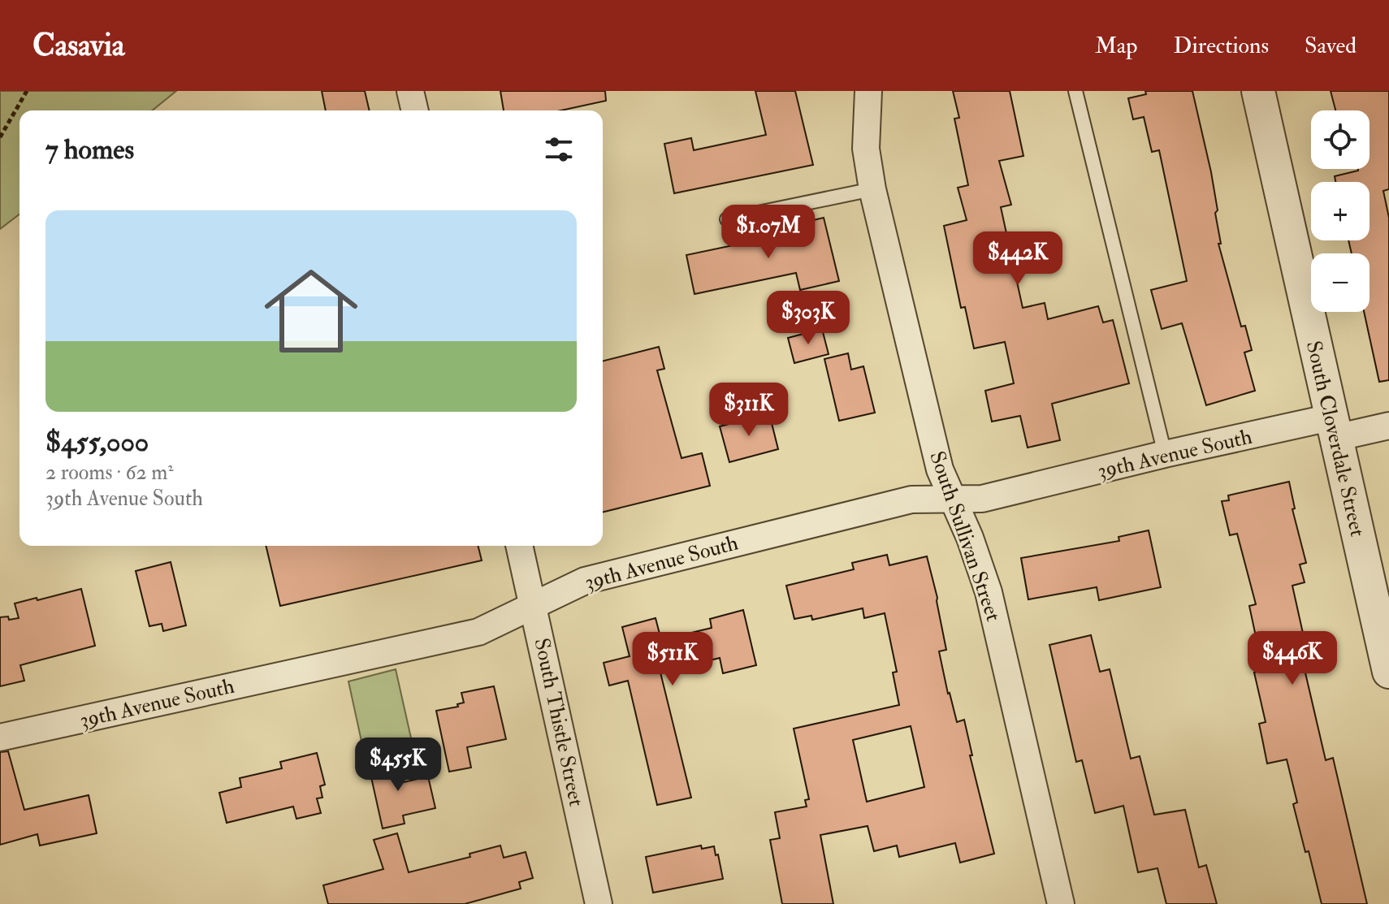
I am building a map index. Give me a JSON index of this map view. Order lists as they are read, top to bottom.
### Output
{
  "streets": {
    "street": [
      "South Cloverdale Street",
      "39th Avenue South",
      "South Sullivan Street",
      "South Thistle Street"
    ]
  },
  "crossings": [
    ["South Cloverdale Street", "39th Avenue South"],
    ["39th Avenue South", "South Sullivan Street"],
    ["39th Avenue South", "South Thistle Street"]
  ],
  "page": {
    "header": "Casavia",
    "nav": ["Map", "Directions", "Saved"],
    "map_buttons": ["+", "−"],
    "heading": "7 homes",
    "list": [
      {
        "name": "$455,000",
        "note": "2 rooms · 62 m² · 39th Avenue South"
      }
    ],
    "price": [
      "$1.07M",
      "$442K",
      "$303K",
      "$311K",
      "$446K",
      "$511K",
      "$455K"
    ]
  }
}
